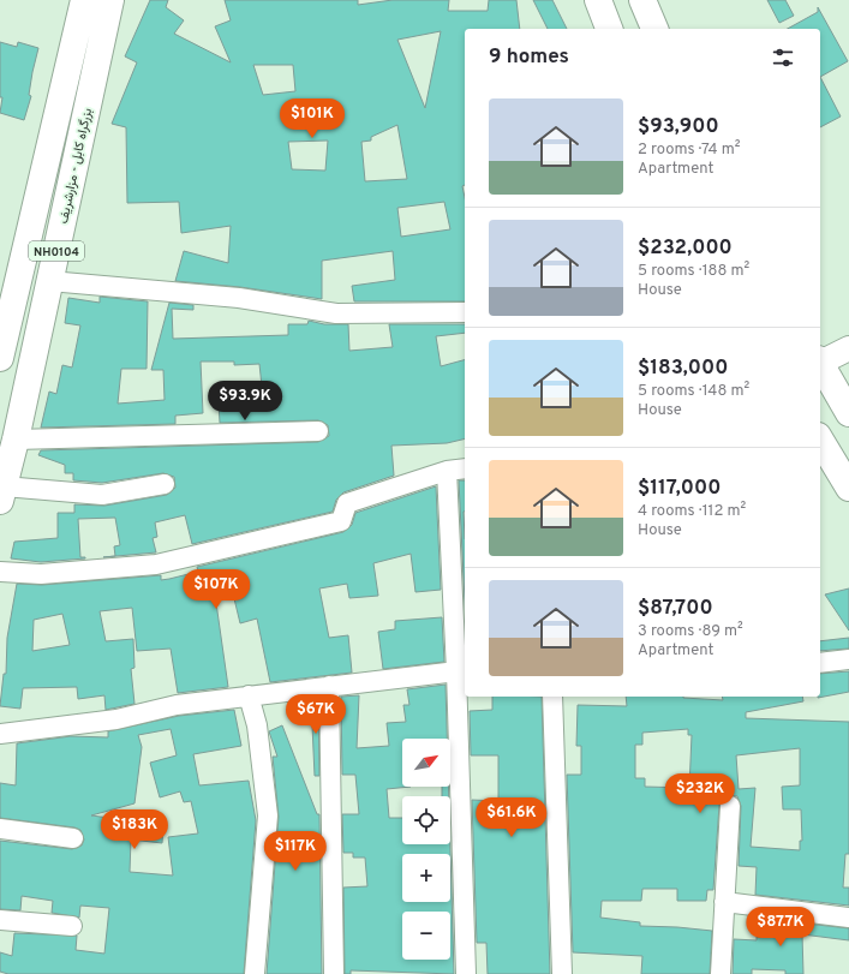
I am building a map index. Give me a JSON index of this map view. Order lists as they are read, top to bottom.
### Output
{
  "streets": {
    "main road": ["بزرگراه کابل - مزارشریف", "NH0104"]
  },
  "north": "top right",
  "page": {
    "heading": "9 homes",
    "list": [
      {
        "name": "$93,900",
        "note": "2 rooms · 74 m² · Apartment"
      },
      {
        "name": "$232,000",
        "note": "5 rooms · 188 m² · House"
      },
      {
        "name": "$183,000",
        "note": "5 rooms · 148 m² · House"
      },
      {
        "name": "$117,000",
        "note": "4 rooms · 112 m² · House"
      },
      {
        "name": "$87,700",
        "note": "3 rooms · 89 m² · Apartment"
      }
    ],
    "price": [
      "$101K",
      "$93.9K",
      "$107K",
      "$67K",
      "$232K",
      "$61.6K",
      "$183K",
      "$117K",
      "$87.7K"
    ],
    "map_buttons": ["+", "−"]
  }
}
